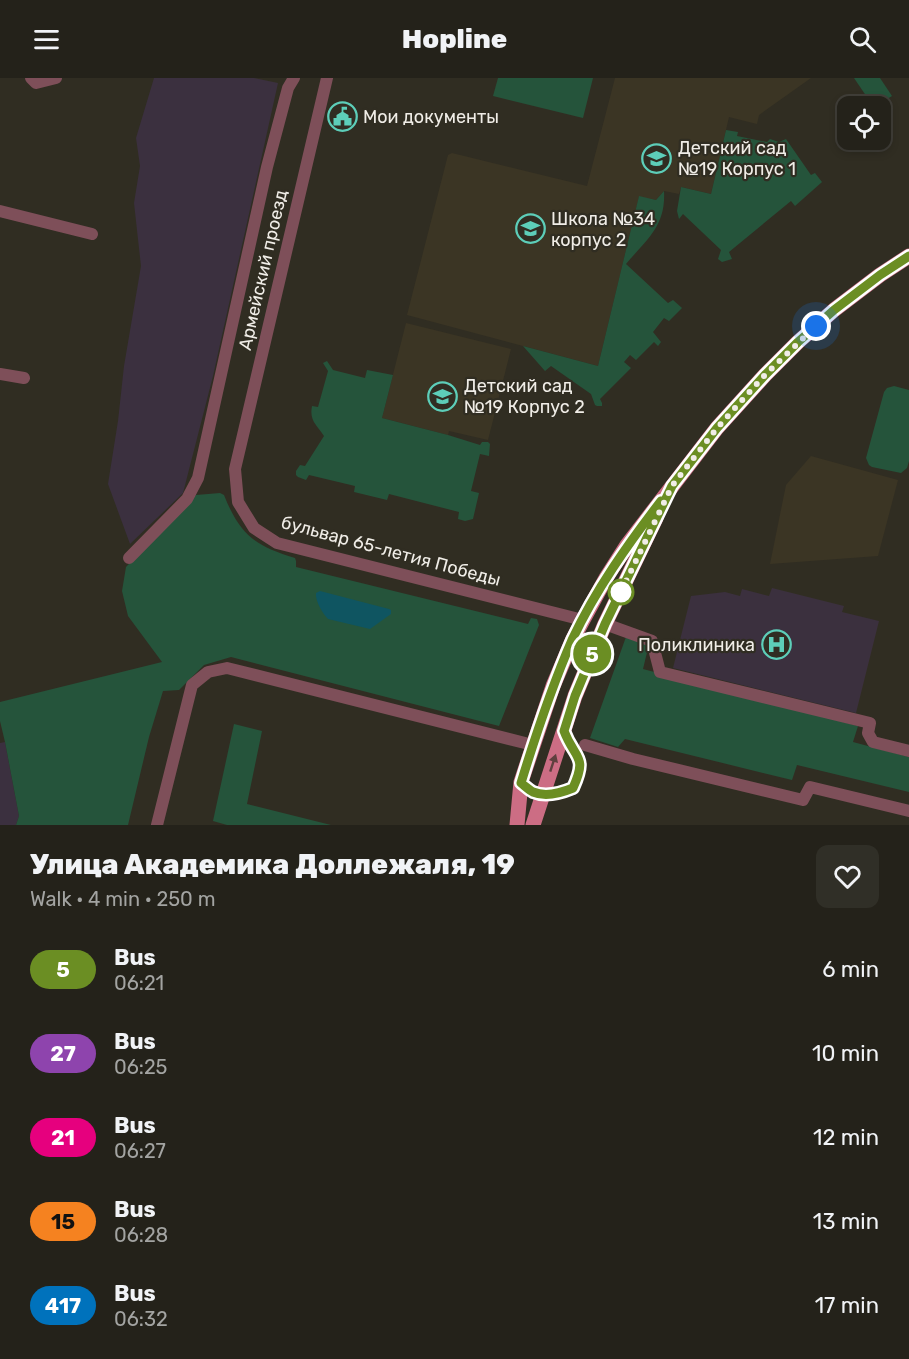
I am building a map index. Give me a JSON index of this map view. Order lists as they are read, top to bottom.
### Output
{
  "streets": {
    "street": ["Армейский проезд", "бульвар 65-летия Победы"]
  },
  "crossings": [
    ["Армейский проезд", "бульвар 65-летия Победы"]
  ],
  "places": {
    "public building": ["Мои документы"],
    "school or university": ["Детский сад №19 Корпус 1", "Школа №34 корпус 2", "Детский сад №19 Корпус 2"],
    "hospital": ["Поликлиника"]
  },
  "lines": ["bus line 5"],
  "page": {
    "header": "Hopline",
    "on_map": "5",
    "heading": ["Улица Академика Доллежаля, 19", "Walk · 4 min · 250 m"],
    "list": [
      {
        "mark": "5",
        "name": "Bus",
        "note": "06:21",
        "value": "6 min"
      },
      {
        "mark": "27",
        "name": "Bus",
        "note": "06:25",
        "value": "10 min"
      },
      {
        "mark": "21",
        "name": "Bus",
        "note": "06:27",
        "value": "12 min"
      },
      {
        "mark": "15",
        "name": "Bus",
        "note": "06:28",
        "value": "13 min"
      },
      {
        "mark": "417",
        "name": "Bus",
        "note": "06:32",
        "value": "17 min"
      }
    ]
  }
}
